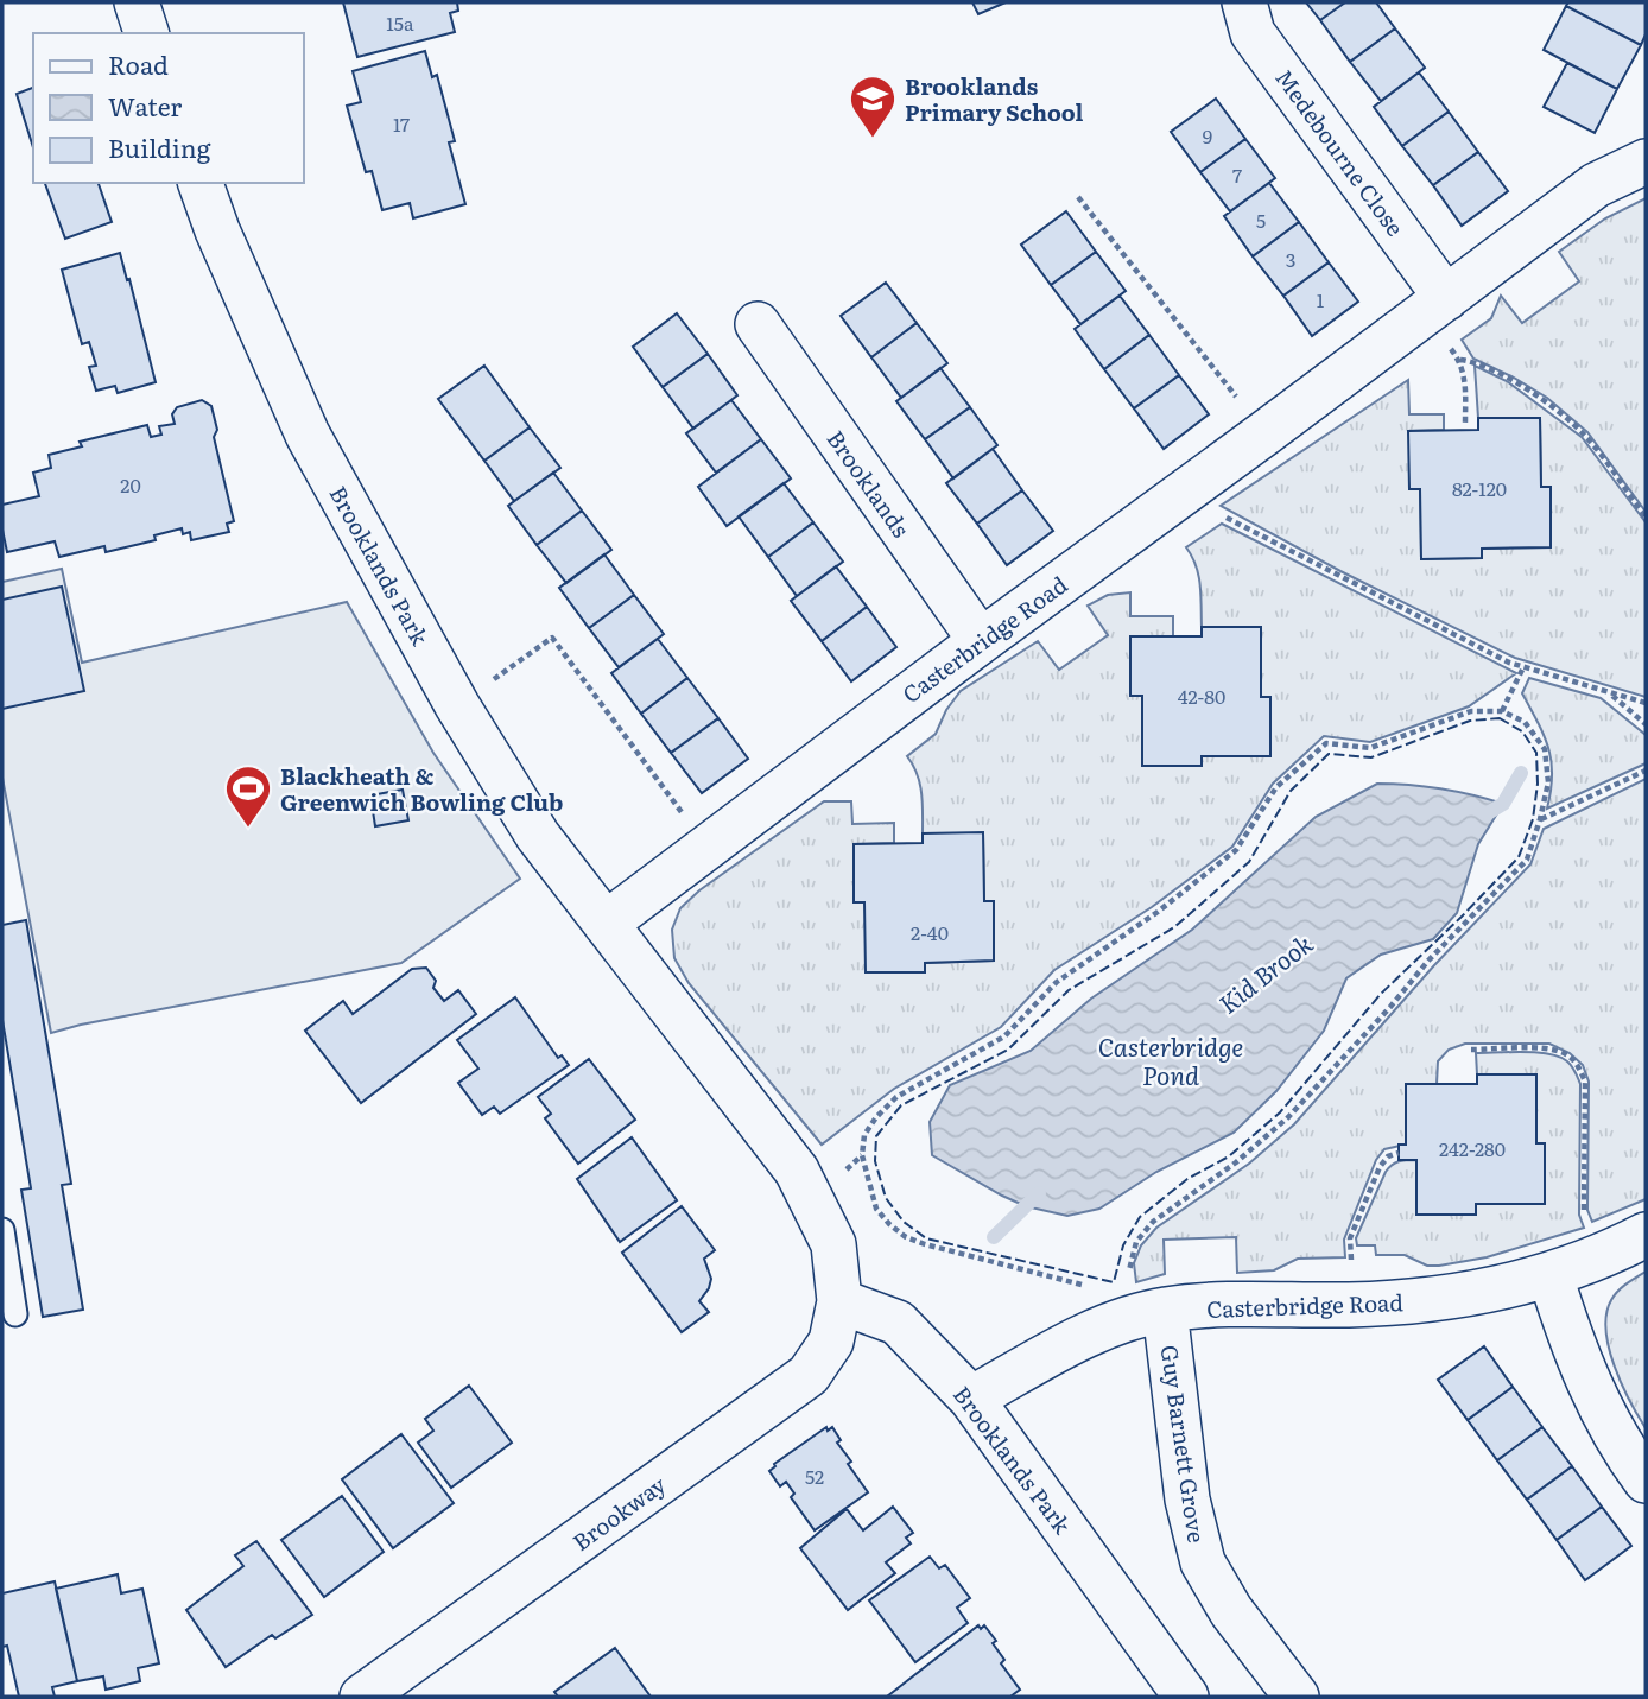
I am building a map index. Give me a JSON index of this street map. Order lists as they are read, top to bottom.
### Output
{
  "streets": {
    "street": [
      "Medebourne Close",
      "Brooklands",
      "Brooklands Park",
      "Casterbridge Road",
      "Guy Barnett Grove",
      "Brookway"
    ]
  },
  "crossings": [
    ["Medebourne Close", "Casterbridge Road"],
    ["Brooklands", "Casterbridge Road"],
    ["Brooklands Park", "Casterbridge Road"],
    ["Brooklands Park", "Brookway"],
    ["Casterbridge Road", "Guy Barnett Grove"]
  ],
  "water": ["Kid Brook", "Casterbridge Pond"],
  "places": {
    "school or university": ["Brooklands Primary School"],
    "sports": ["Blackheath & Greenwich Bowling Club"]
  },
  "house_numbers": [
    "15a",
    "17",
    "9",
    "7",
    "5",
    "3",
    "1",
    "20",
    "82-120",
    "42-80",
    "2-40",
    "242-280",
    "52"
  ],
  "legend": ["Road", "Water", "Building"]
}
